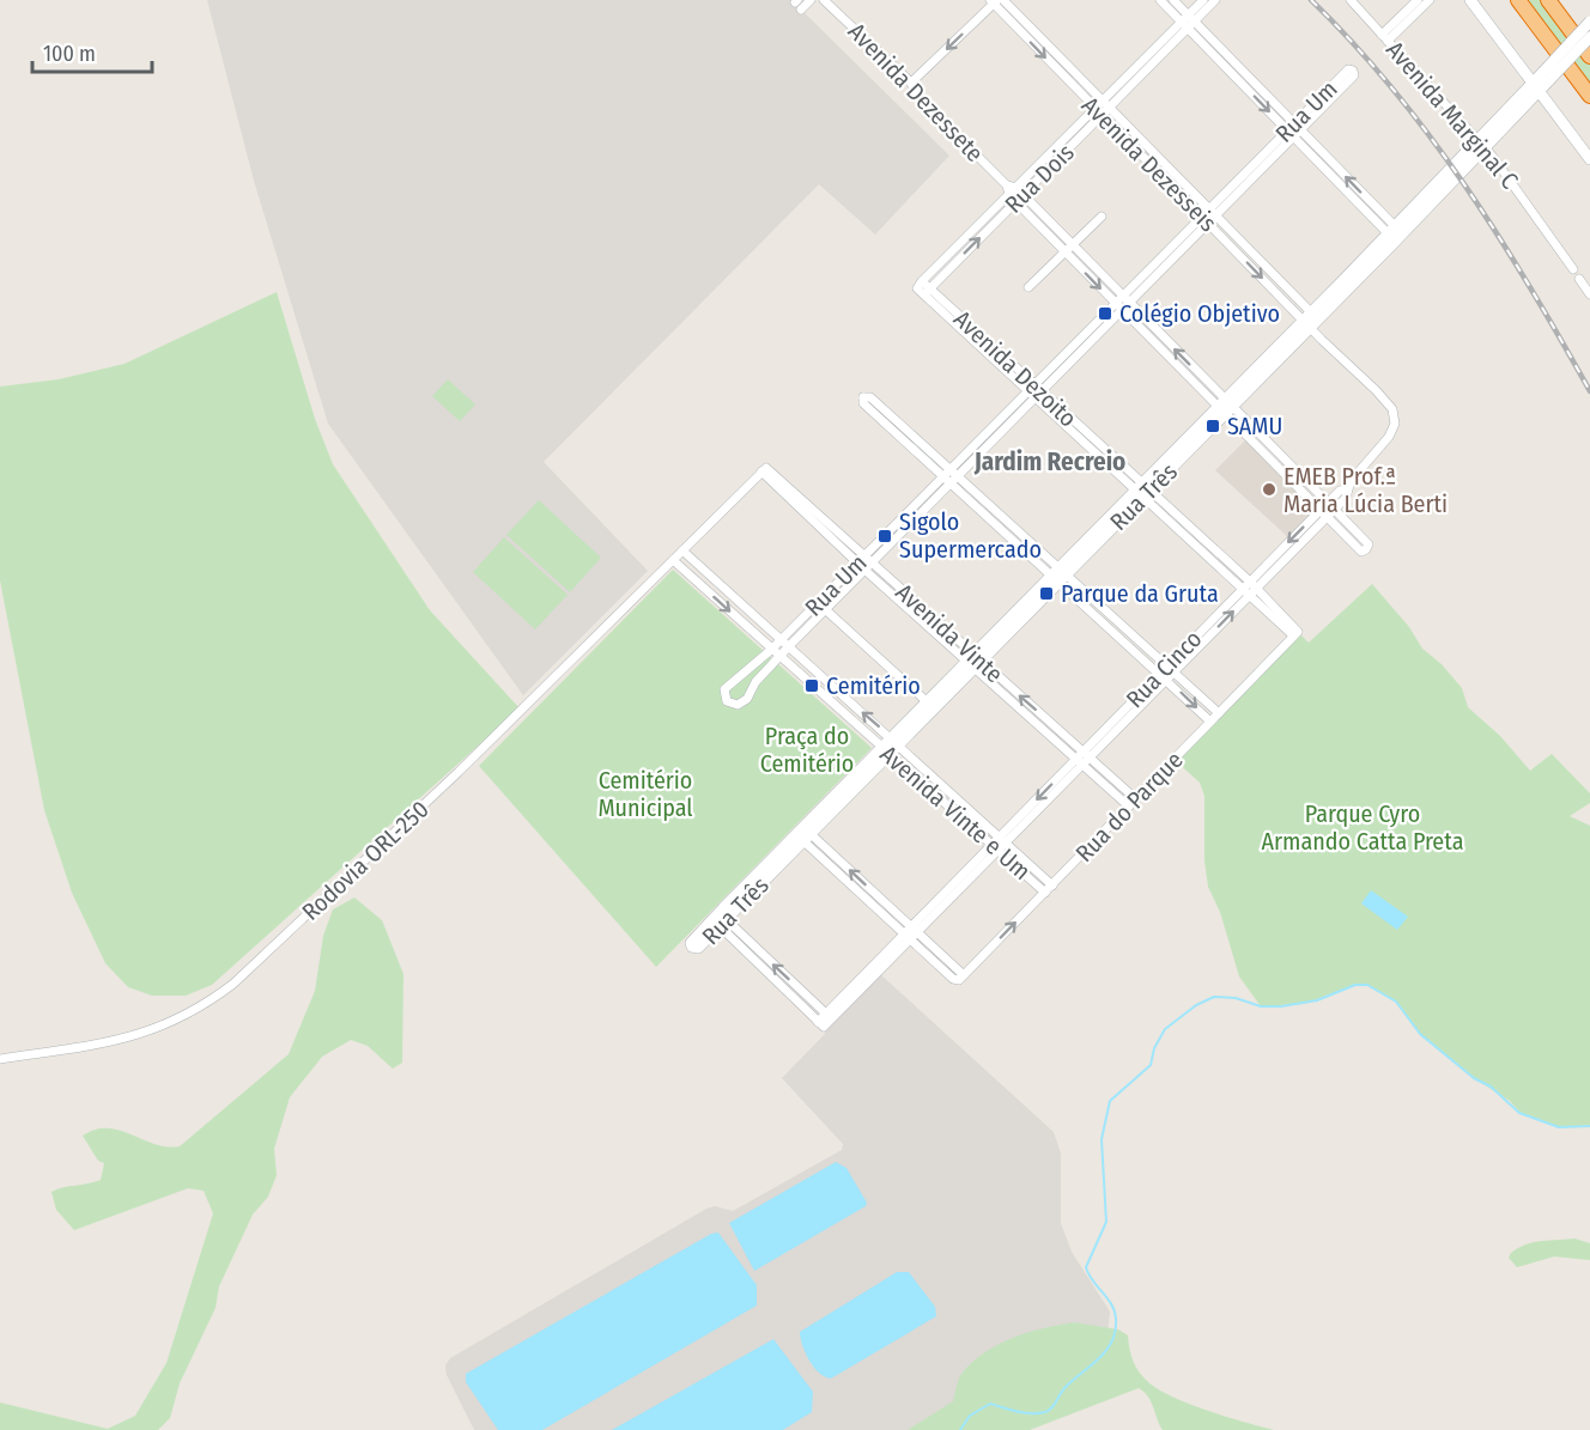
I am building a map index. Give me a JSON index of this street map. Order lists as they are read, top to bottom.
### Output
{
  "streets": {
    "street": [
      "Avenida Dezessete",
      "Rua Um",
      "Avenida Marginal C",
      "Avenida Dezesseis",
      "Rua Dois",
      "Avenida Dezoito",
      "Rua Três",
      "Avenida Vinte",
      "Rua Cinco",
      "Rua do Parque",
      "Avenida Vinte e Um",
      "Rodovia ORL-250"
    ]
  },
  "crossings": [
    ["Avenida Dezessete", "Rua Um"],
    ["Avenida Dezessete", "Rua Dois"],
    ["Avenida Dezessete", "Rua Três"],
    ["Avenida Dezessete", "Rua Cinco"],
    ["Rua Um", "Avenida Dezesseis"],
    ["Rua Um", "Avenida Dezoito"],
    ["Rua Um", "Avenida Vinte"],
    ["Rua Um", "Avenida Vinte e Um"],
    ["Avenida Marginal C", "Rua Três"],
    ["Avenida Dezesseis", "Rua Dois"],
    ["Avenida Dezesseis", "Rua Três"],
    ["Avenida Dezesseis", "Rua Cinco"],
    ["Rua Dois", "Avenida Dezoito"],
    ["Avenida Dezoito", "Rua Três"],
    ["Avenida Dezoito", "Rua Cinco"],
    ["Avenida Dezoito", "Rua do Parque"],
    ["Rua Três", "Avenida Vinte"],
    ["Rua Três", "Rua Cinco"],
    ["Rua Três", "Avenida Vinte e Um"],
    ["Avenida Vinte", "Rua Cinco"],
    ["Avenida Vinte", "Rua do Parque"],
    ["Avenida Vinte", "Avenida Vinte e Um"],
    ["Rua Cinco", "Rua do Parque"],
    ["Rua Cinco", "Avenida Vinte e Um"],
    ["Rua do Parque", "Avenida Vinte e Um"],
    ["Avenida Vinte e Um", "Rodovia ORL-250"]
  ],
  "districts": ["Jardim Recreio"],
  "parks": ["Praça do Cemitério", "Cemitério Municipal", "Parque Cyro Armando Catta Preta"],
  "places": {
    "transit": [
      "Colégio Objetivo",
      "SAMU",
      "Sigolo Supermercado",
      "Parque da Gruta",
      "Cemitério"
    ],
    "other": ["EMEB Prof.ª Maria Lúcia Berti"]
  },
  "scale_bar": "100 m"
}
